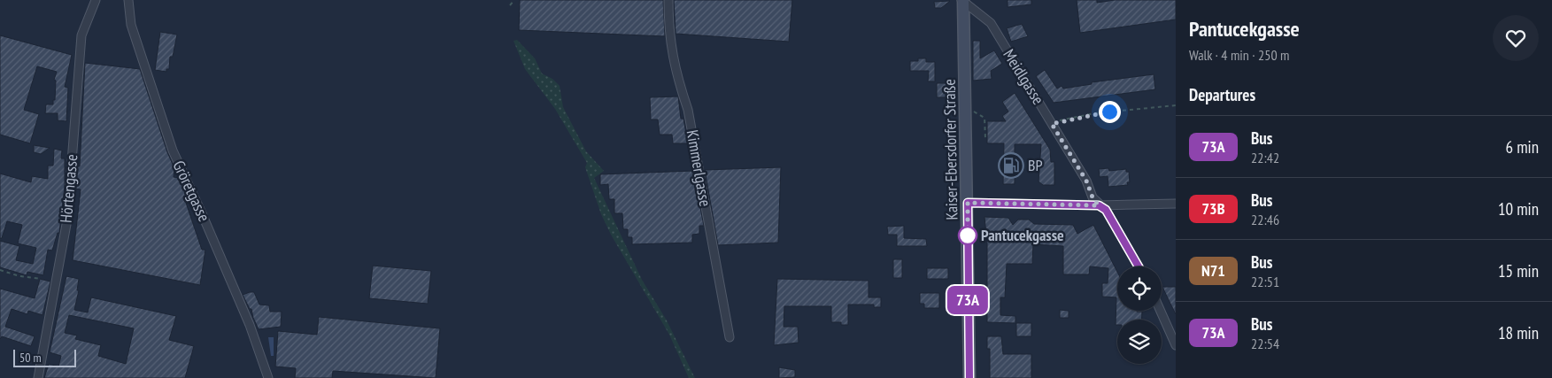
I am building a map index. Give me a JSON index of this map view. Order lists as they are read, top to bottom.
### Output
{
  "streets": {
    "main road": ["Kaiser-Ebersdorfer Straße"],
    "street": [
      "Meidlgasse",
      "Kimmerlgasse",
      "Hörtengasse",
      "Gröretgasse"
    ]
  },
  "crossings": [
    ["Meidlgasse", "Kaiser-Ebersdorfer Straße"]
  ],
  "places": {
    "fuel station": ["BP"],
    "other": ["Pantucekgasse"]
  },
  "lines": ["bus line 73A"],
  "scale_bar": "50 m",
  "page": {
    "on_map": "73A",
    "heading": [
      ["Pantucekgasse", "Walk · 4 min · 250 m"],
      "Departures"
    ],
    "list": [
      {
        "mark": "73A",
        "name": "Bus",
        "note": "22:42",
        "value": "6 min"
      },
      {
        "mark": "73B",
        "name": "Bus",
        "note": "22:46",
        "value": "10 min"
      },
      {
        "mark": "N71",
        "name": "Bus",
        "note": "22:51",
        "value": "15 min"
      },
      {
        "mark": "73A",
        "name": "Bus",
        "note": "22:54",
        "value": "18 min"
      }
    ],
    "scale": "50 m"
  }
}
